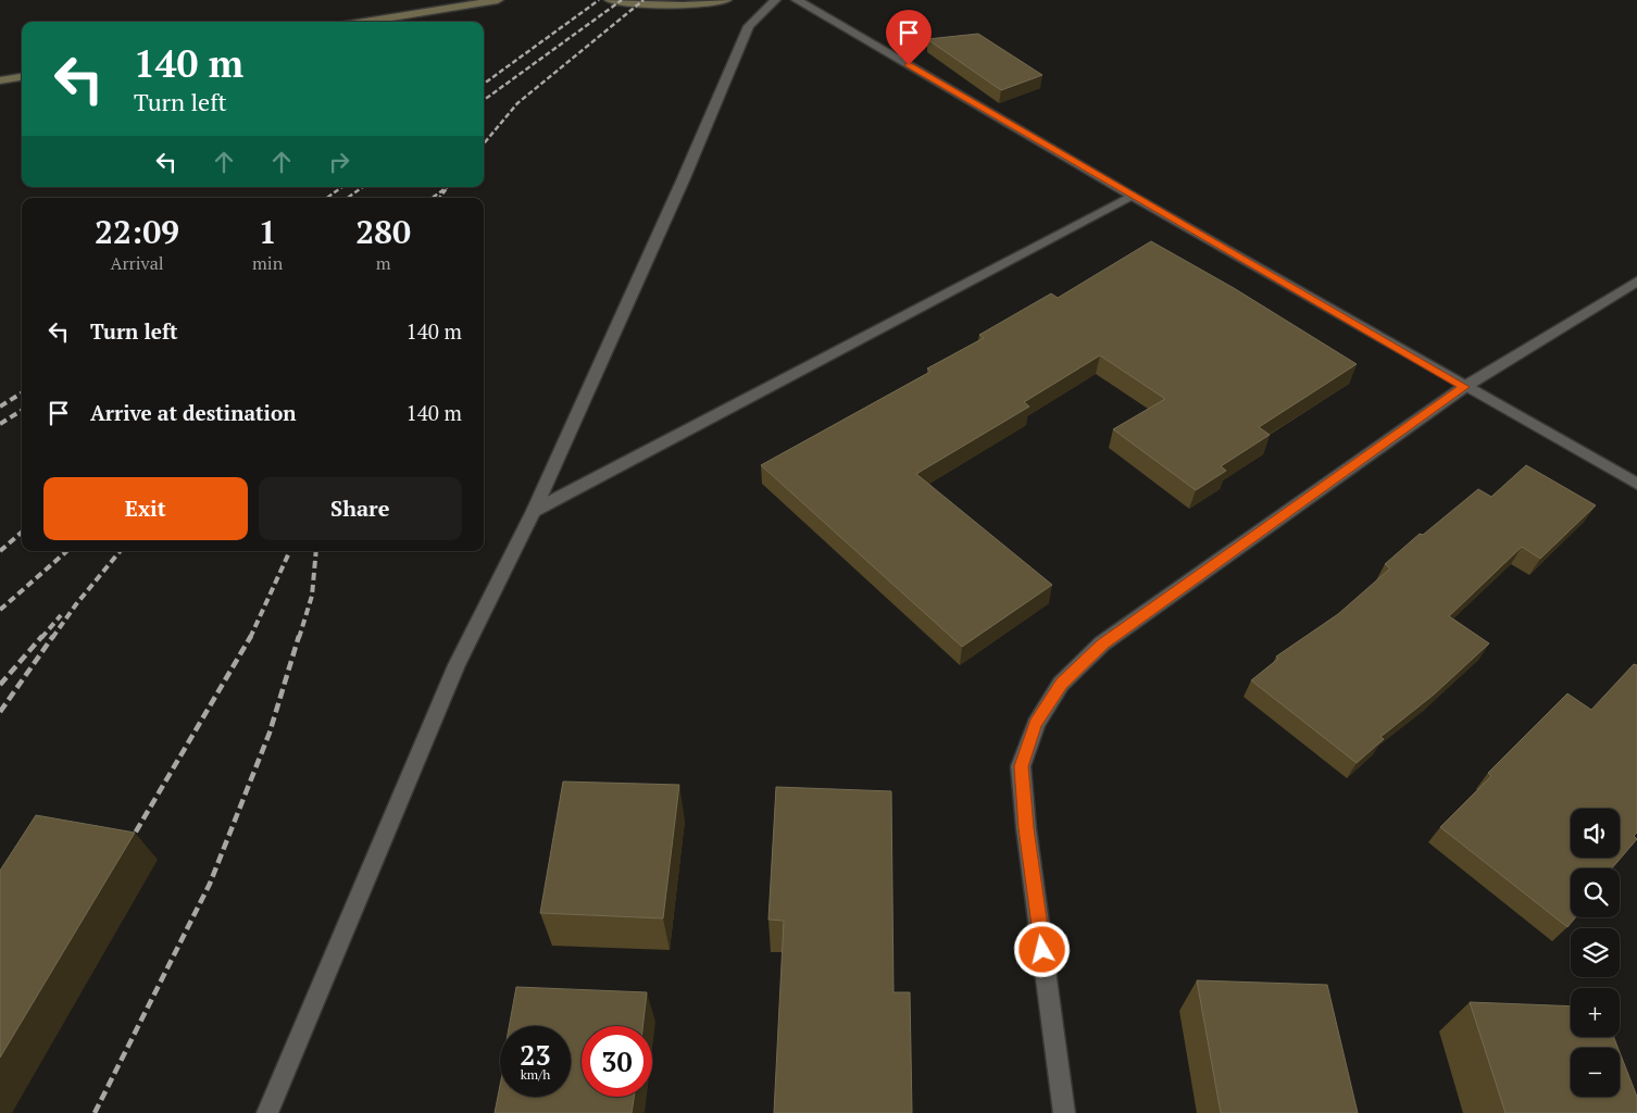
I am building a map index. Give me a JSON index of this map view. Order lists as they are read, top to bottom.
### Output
{
  "page": {
    "turn": ["140 m", "Turn left"],
    "eta": [
      "22:09",
      "Arrival",
      "1",
      "min",
      "280",
      "m"
    ],
    "list": [
      {
        "name": "Turn left",
        "value": "140 m"
      },
      {
        "name": "Arrive at destination",
        "value": "140 m"
      }
    ],
    "buttons": ["Exit", "Share"],
    "map_buttons": ["+", "−"],
    "speed": "23 km/h",
    "limit": "30"
  }
}
